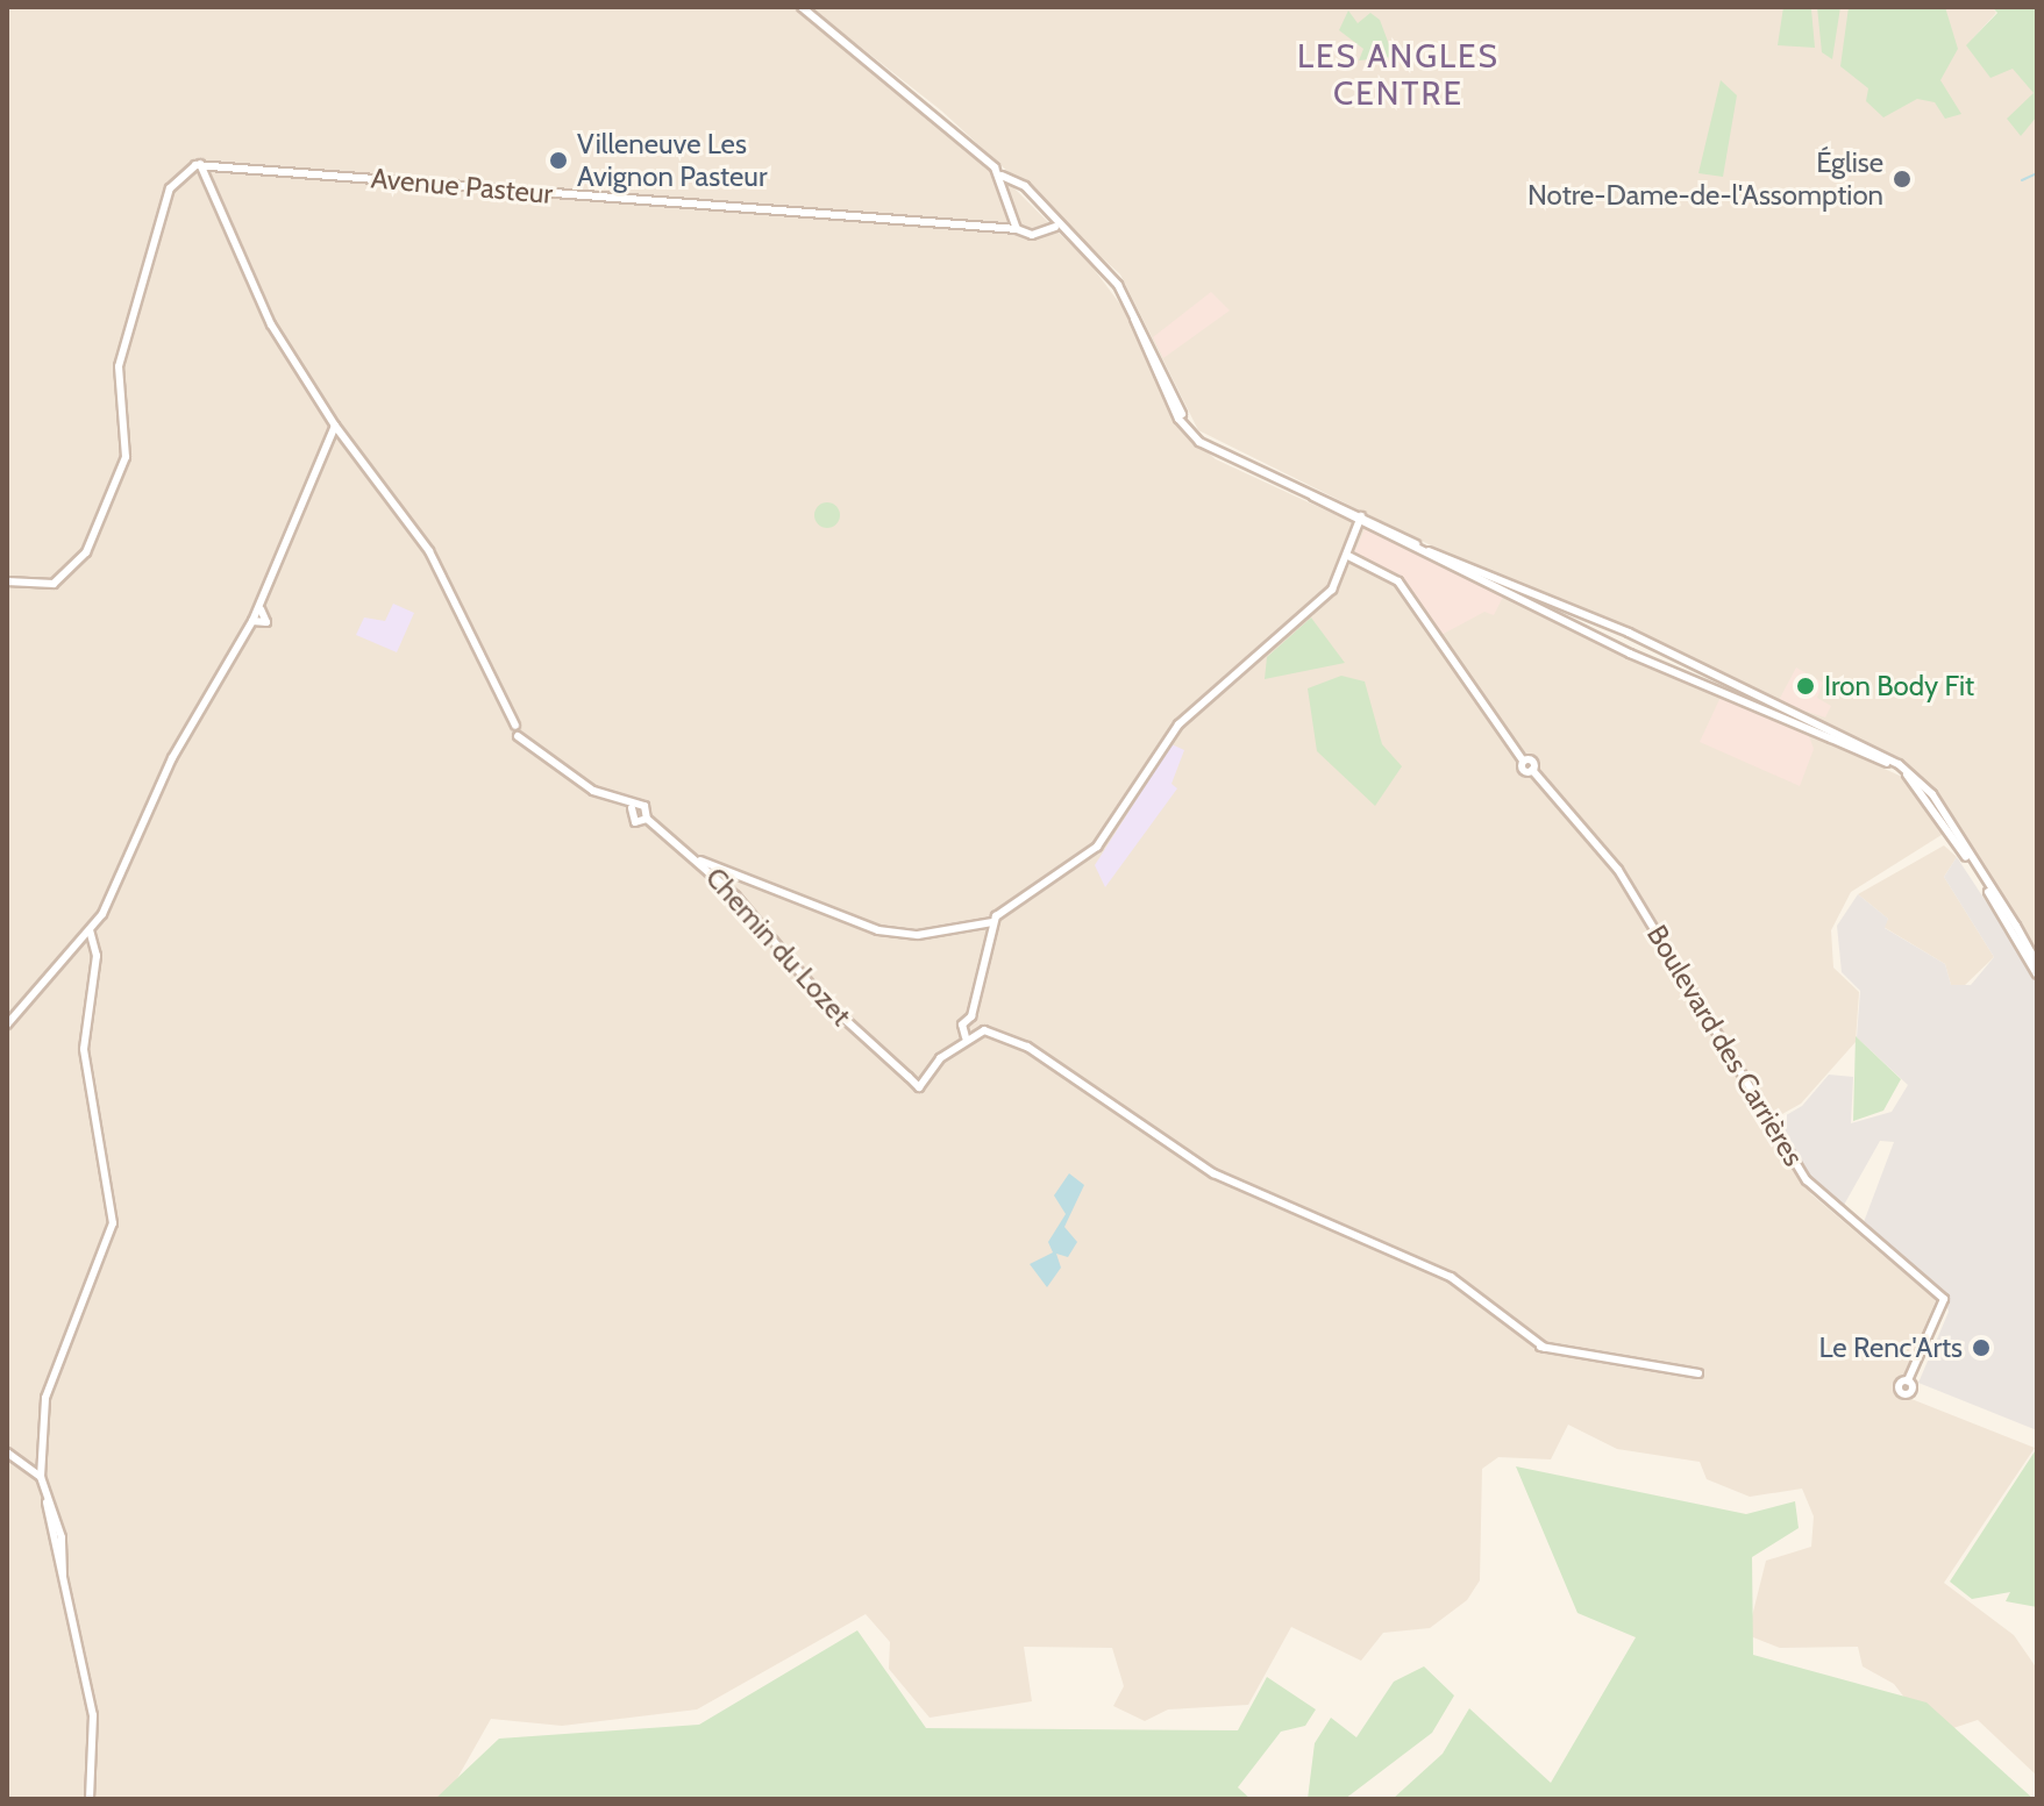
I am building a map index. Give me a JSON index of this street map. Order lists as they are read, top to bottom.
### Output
{
  "streets": {
    "street": ["Avenue Pasteur", "Chemin du Lozet", "Boulevard des Carrières"]
  },
  "districts": ["LES ANGLES CENTRE"],
  "places": [
    "Villeneuve Les Avignon Pasteur",
    "Église Notre-Dame-de-l'Assomption",
    "Iron Body Fit",
    "Le Renc'Arts"
  ]
}
